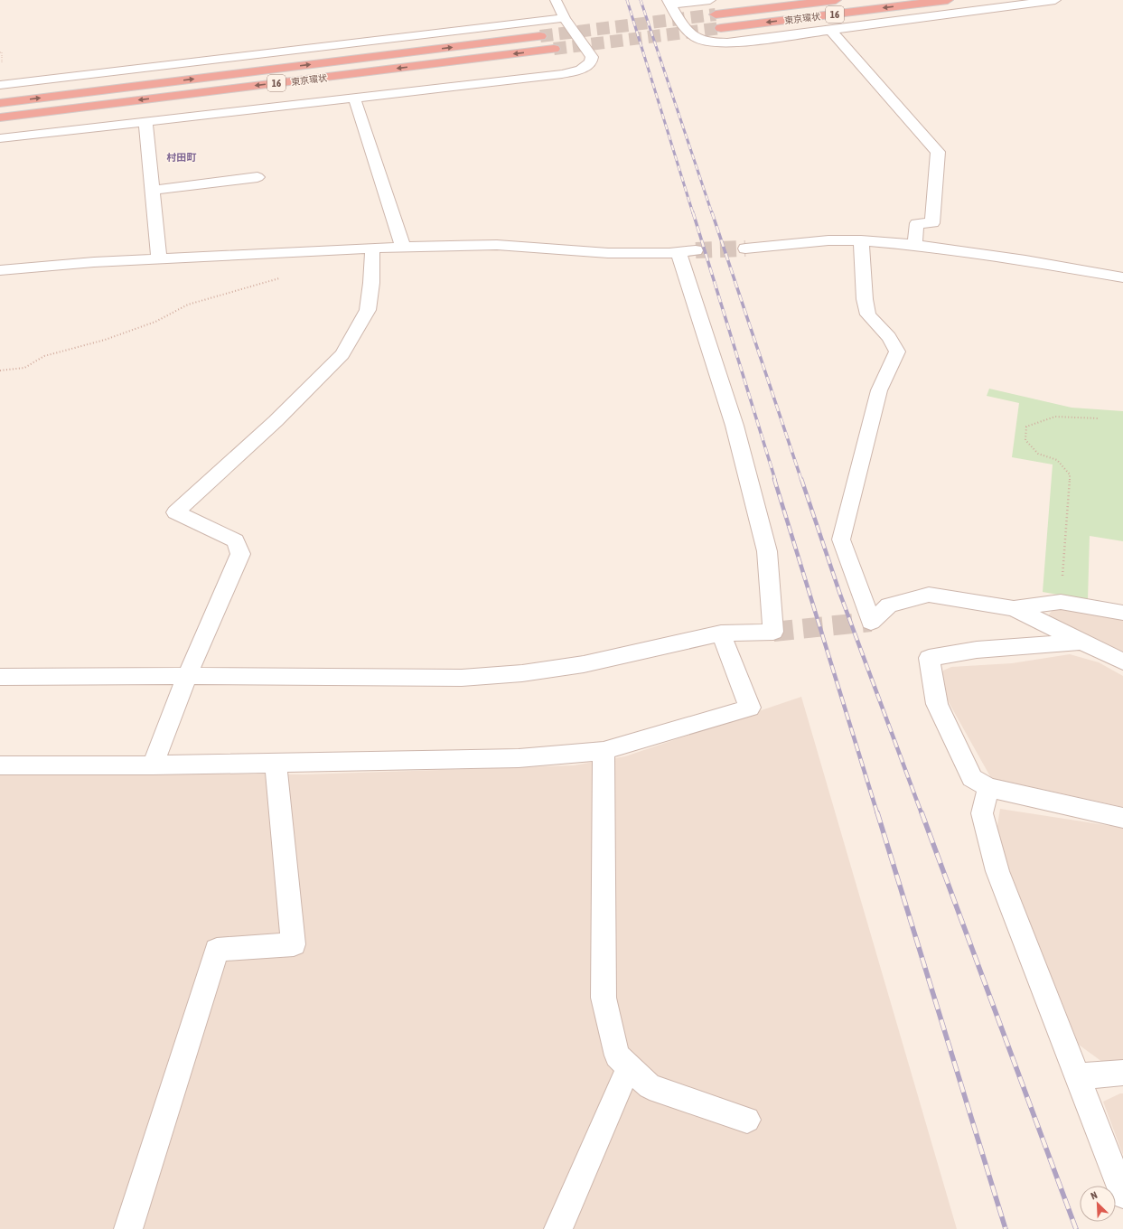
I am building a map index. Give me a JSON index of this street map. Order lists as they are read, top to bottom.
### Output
{
  "streets": {
    "highway": ["16", "東京環状"]
  },
  "districts": ["村田町"],
  "north": "top left"
}
